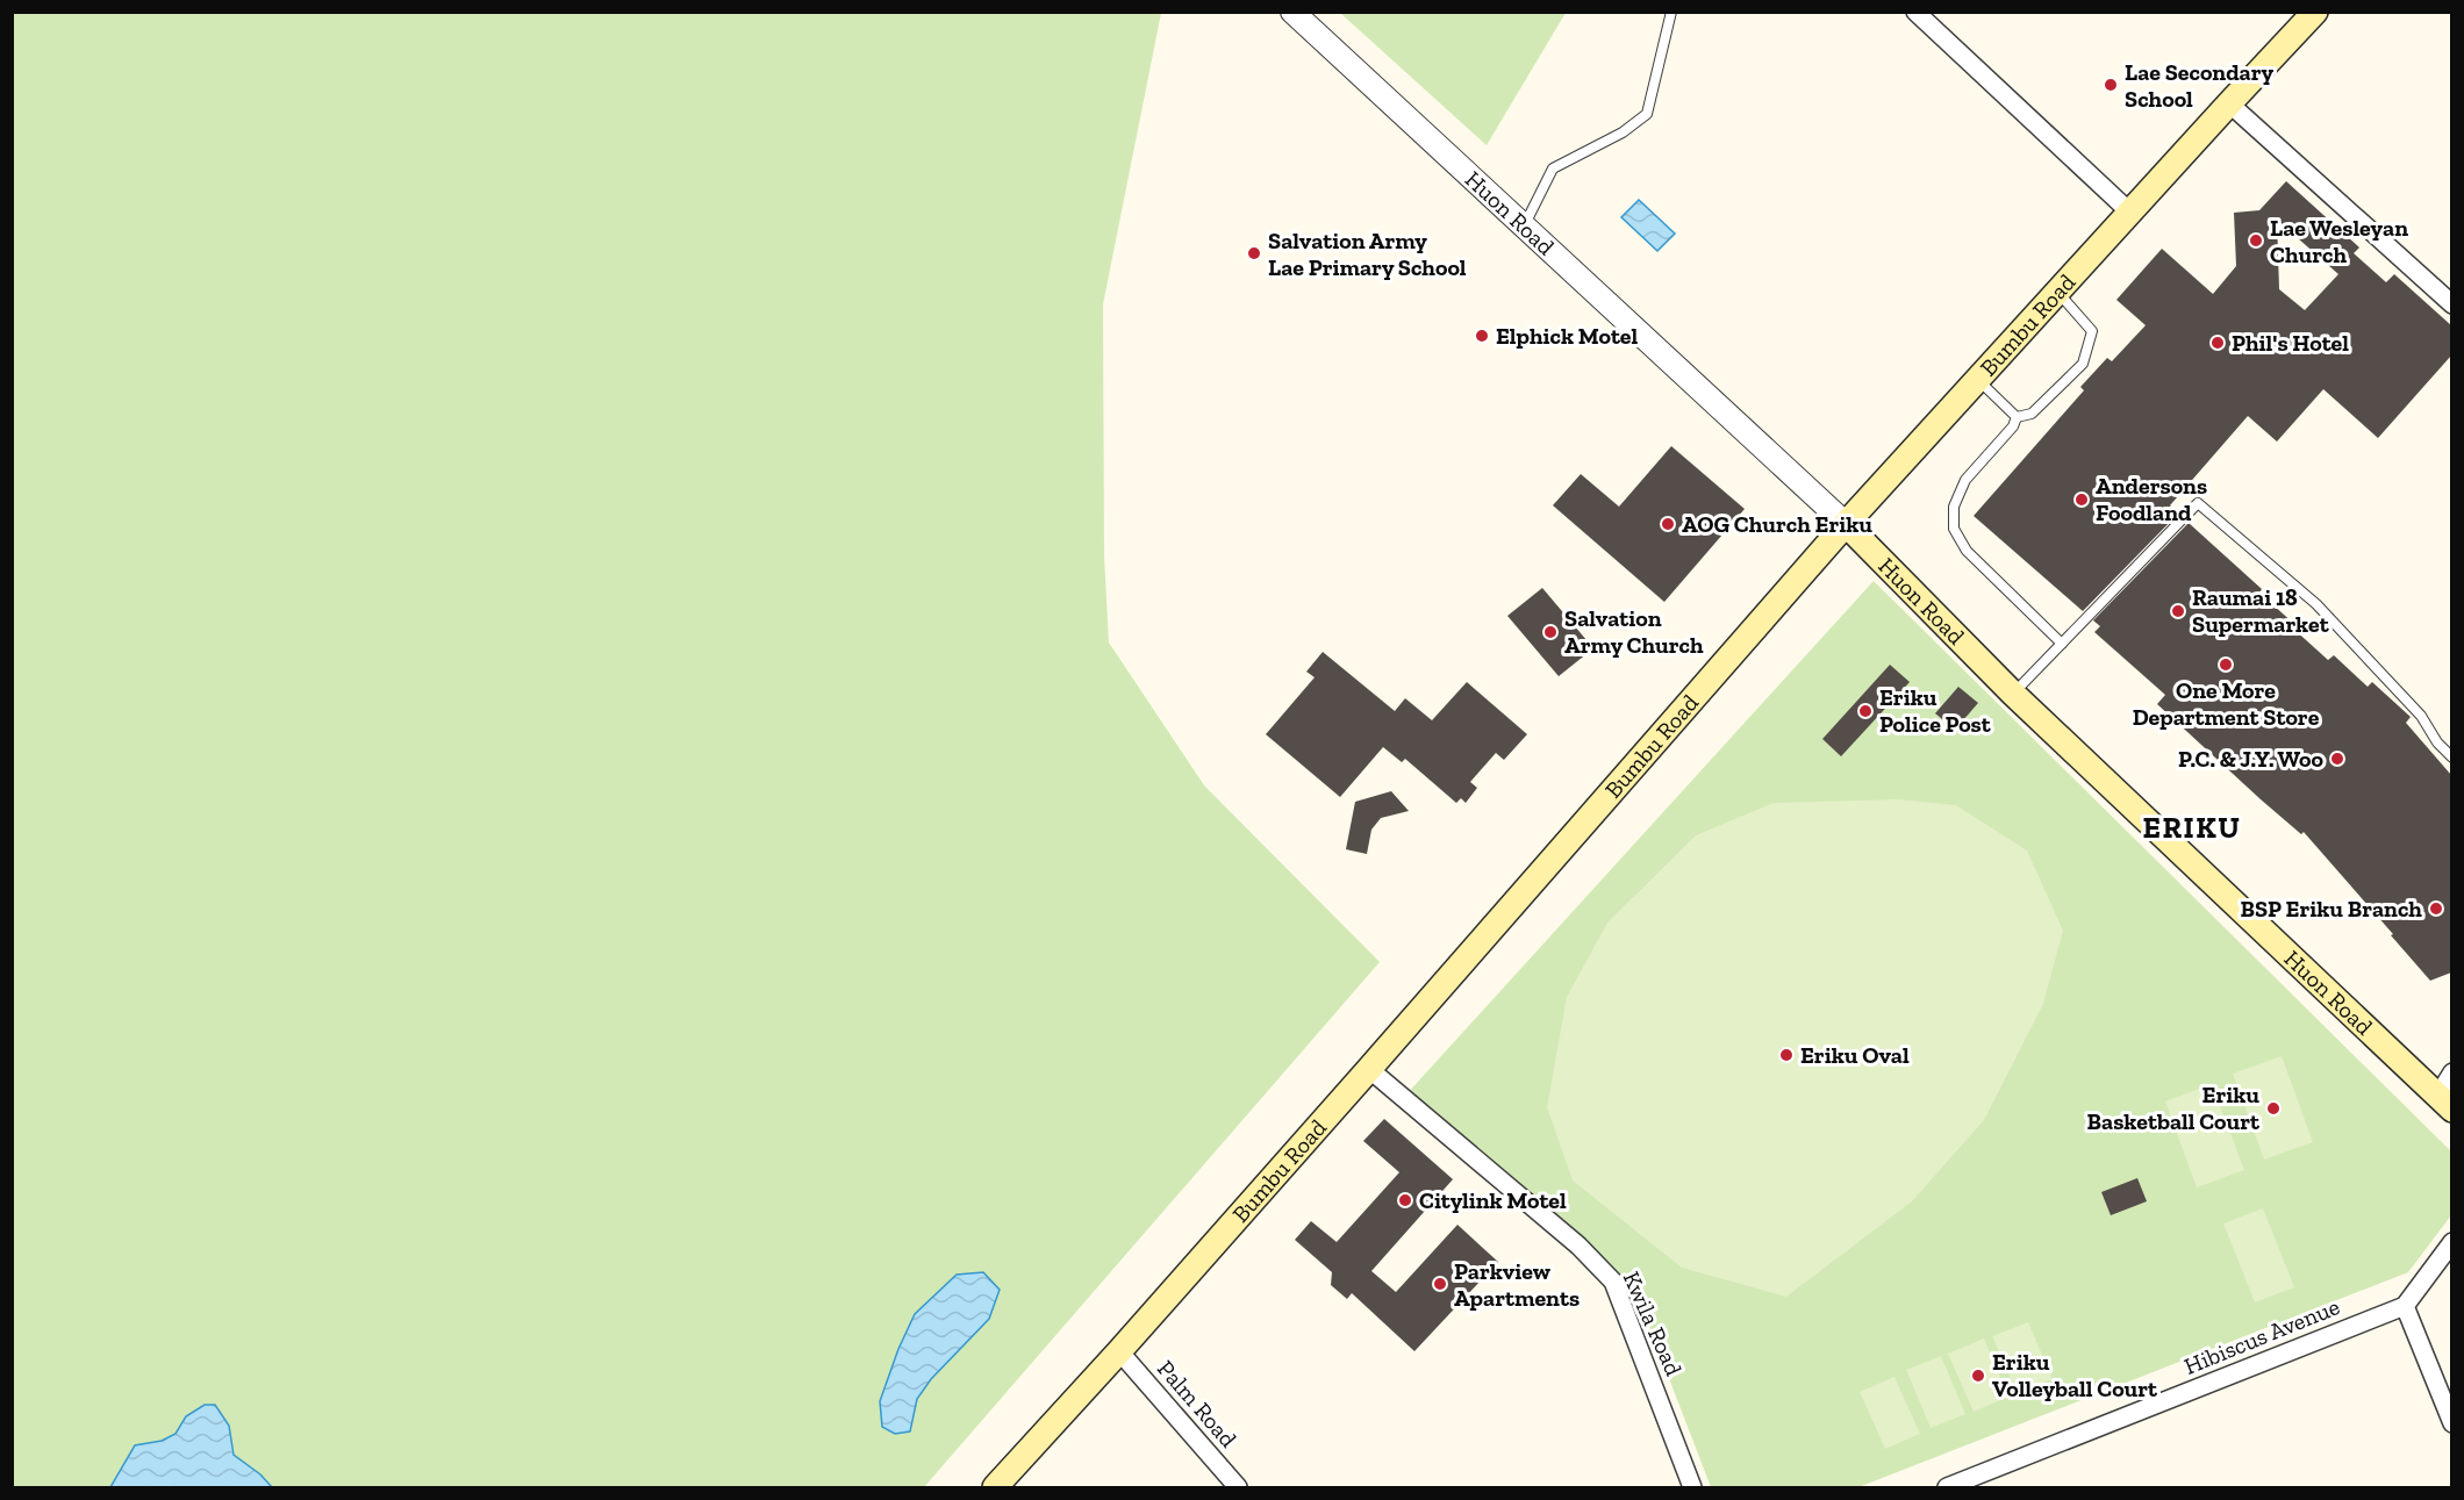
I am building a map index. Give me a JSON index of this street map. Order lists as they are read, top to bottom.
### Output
{
  "streets": {
    "main road": ["Huon Road", "Bumbu Road"],
    "street": ["Kwila Road", "Hibiscus Avenue", "Palm Road"]
  },
  "crossings": [
    ["Huon Road", "Bumbu Road"],
    ["Bumbu Road", "Kwila Road"],
    ["Bumbu Road", "Palm Road"]
  ],
  "districts": ["ERIKU"],
  "places": [
    "Lae Secondary School",
    "Lae Wesleyan Church",
    "Salvation Army Lae Primary School",
    "Elphick Motel",
    "Phil's Hotel",
    "Andersons Foodland",
    "AOG Church Eriku",
    "Raumai 18 Supermarket",
    "Salvation Army Church",
    "One More Department Store",
    "Eriku Police Post",
    "P.C. & J.Y. Woo",
    "BSP Eriku Branch",
    "Eriku Oval",
    "Eriku Basketball Court",
    "Citylink Motel",
    "Parkview Apartments",
    "Eriku Volleyball Court"
  ]
}
